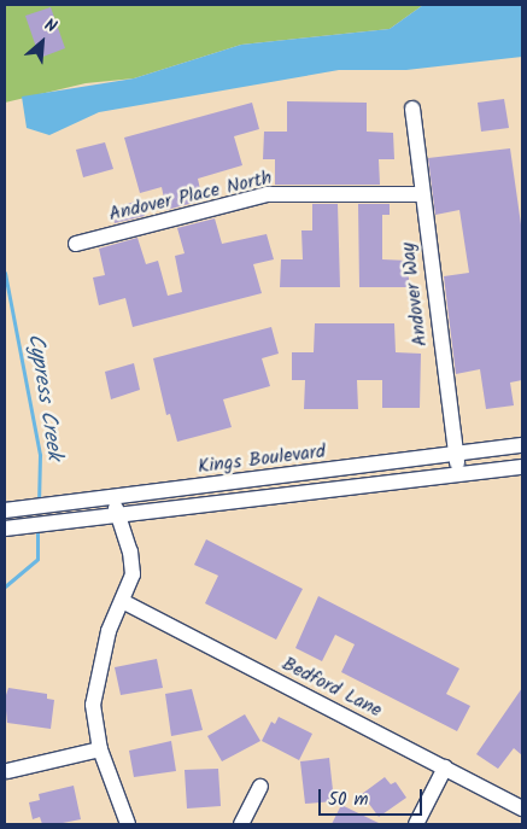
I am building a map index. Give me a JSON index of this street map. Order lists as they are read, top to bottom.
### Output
{
  "streets": {
    "street": [
      "Andover Place North",
      "Andover Way",
      "Kings Boulevard",
      "Bedford Lane"
    ]
  },
  "crossings": [
    ["Andover Place North", "Andover Way"],
    ["Andover Way", "Kings Boulevard"]
  ],
  "water": ["Cypress Creek"],
  "scale_bar": "50 m",
  "north": "top right"
}
